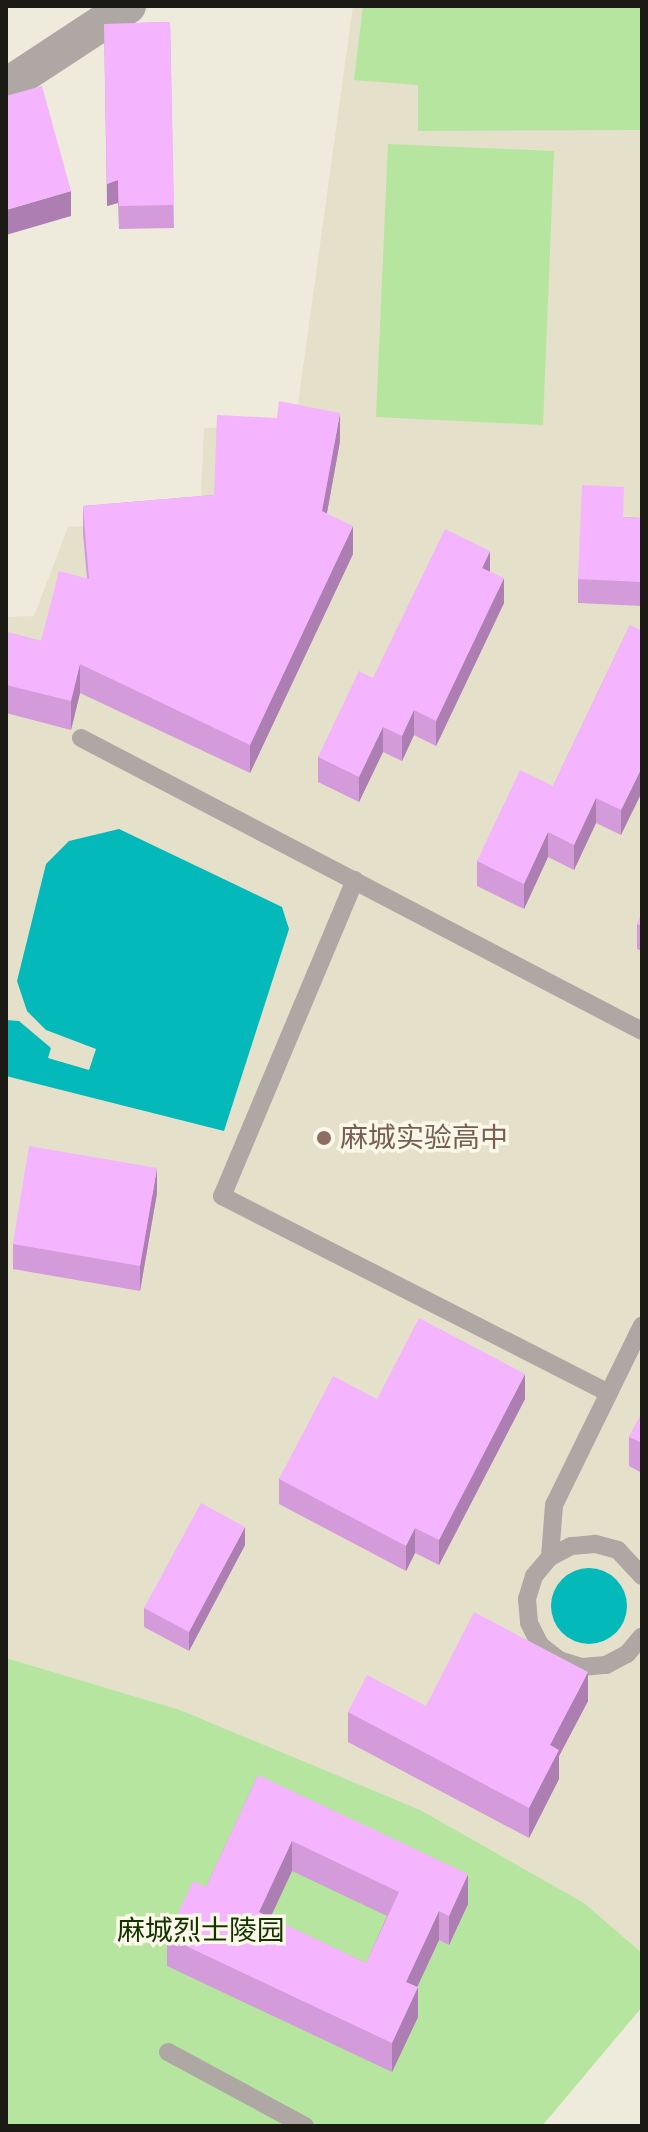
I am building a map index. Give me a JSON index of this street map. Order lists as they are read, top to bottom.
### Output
{
  "parks": ["麻城烈士陵园"],
  "places": ["麻城实验高中"]
}
